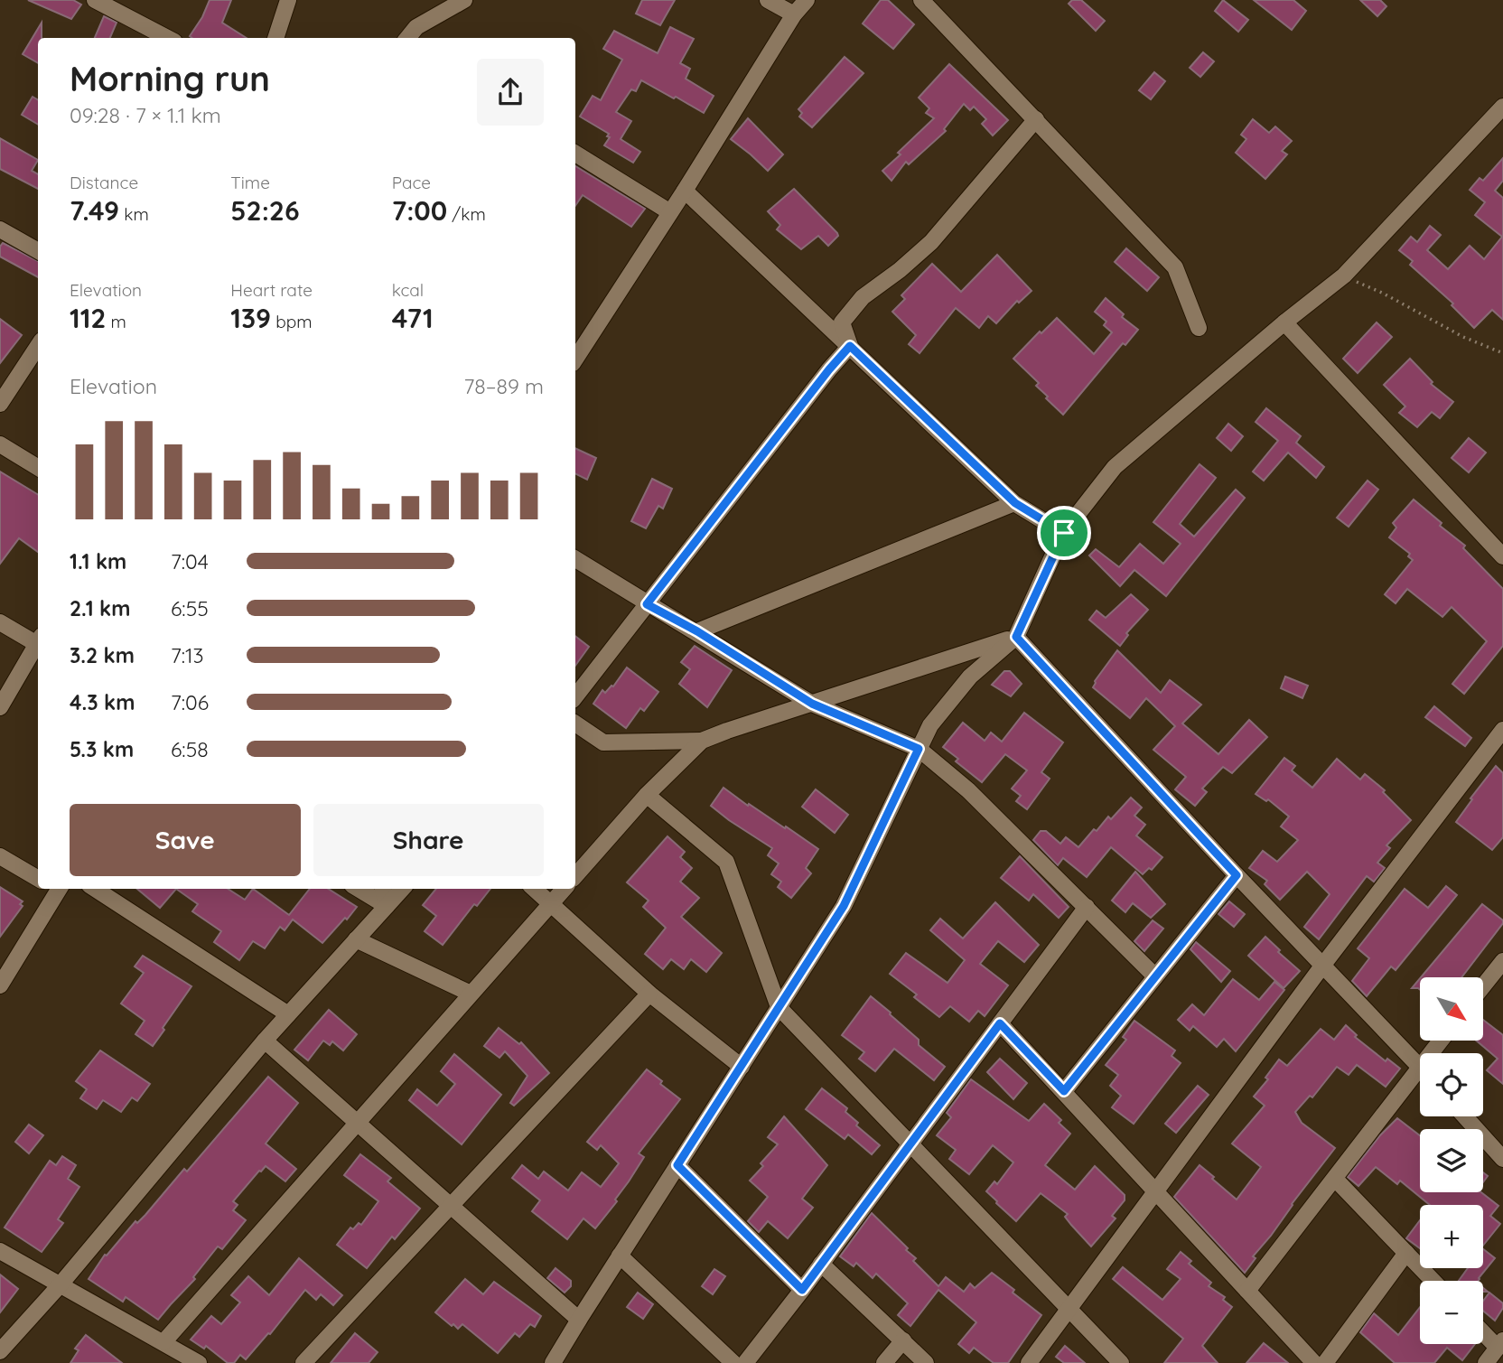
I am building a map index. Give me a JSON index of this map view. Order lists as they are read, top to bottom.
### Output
{
  "north": "bottom right",
  "page": {
    "heading": ["Morning run", "09:28 · 7 × 1.1 km"],
    "stats": [
      ["Distance", "7.49 km"],
      ["Time", "52:26"],
      ["Pace", "7:00 /km"],
      ["Elevation", "112 m"],
      ["Heart rate", "139 bpm"],
      ["kcal", "471"]
    ],
    "chart": ["Elevation", "78–89 m"],
    "list": [
      {
        "name": "1.1 km",
        "note": "7:04"
      },
      {
        "name": "2.1 km",
        "note": "6:55"
      },
      {
        "name": "3.2 km",
        "note": "7:13"
      },
      {
        "name": "4.3 km",
        "note": "7:06"
      },
      {
        "name": "5.3 km",
        "note": "6:58"
      }
    ],
    "buttons": ["Save", "Share"],
    "map_buttons": ["+", "−"]
  }
}
